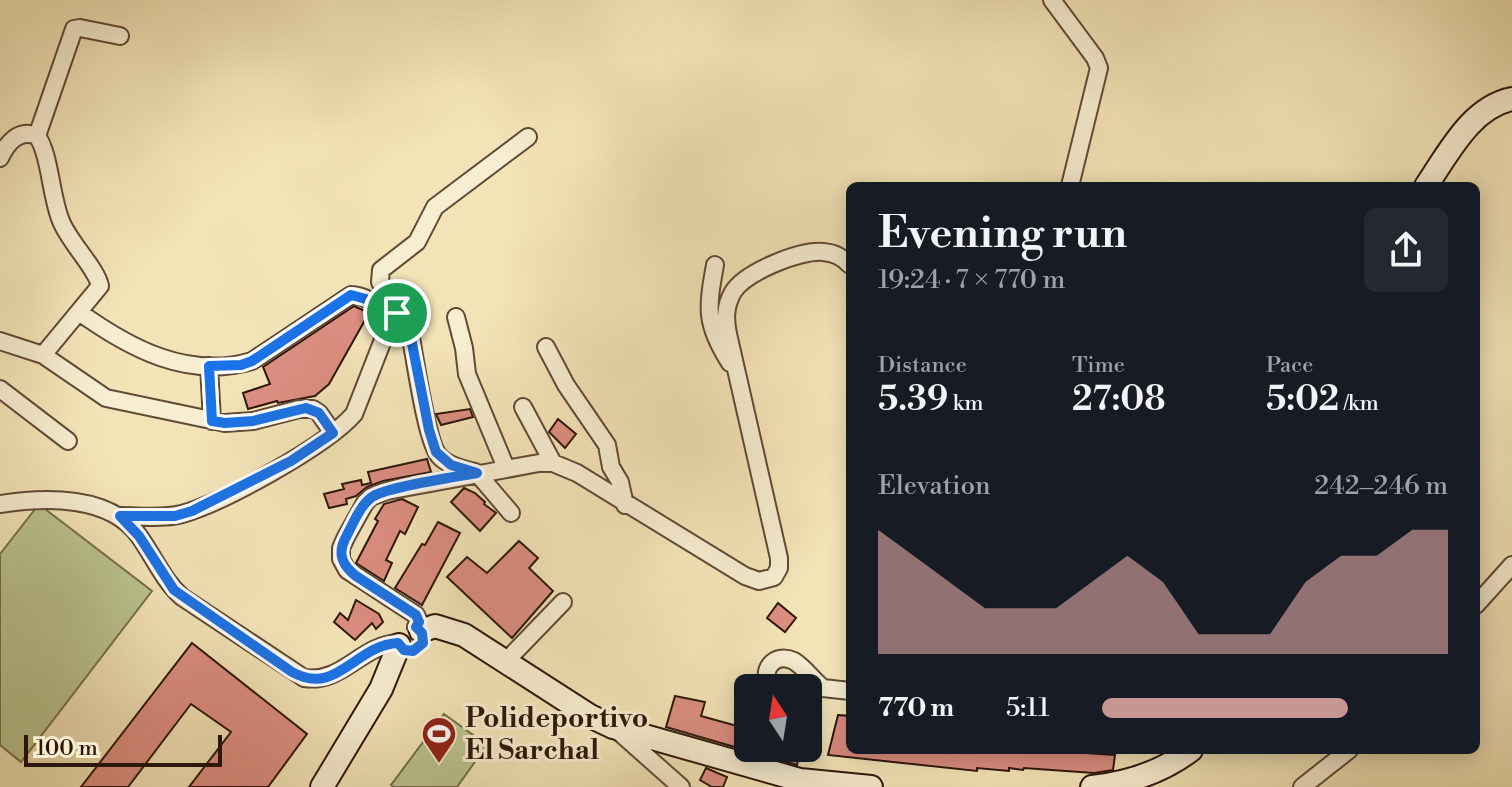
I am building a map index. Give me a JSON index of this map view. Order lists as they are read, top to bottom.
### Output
{
  "places": {
    "sports": ["Polideportivo El Sarchal"]
  },
  "scale_bar": "100 m",
  "north": "top",
  "page": {
    "heading": ["Evening run", "19:24 · 7 × 770 m"],
    "stats": [
      ["Distance", "5.39 km"],
      ["Time", "27:08"],
      ["Pace", "5:02 /km"]
    ],
    "chart": ["Elevation", "242–246 m"],
    "list": [
      {
        "name": "770 m",
        "note": "5:11"
      }
    ],
    "scale": "100 m"
  }
}
